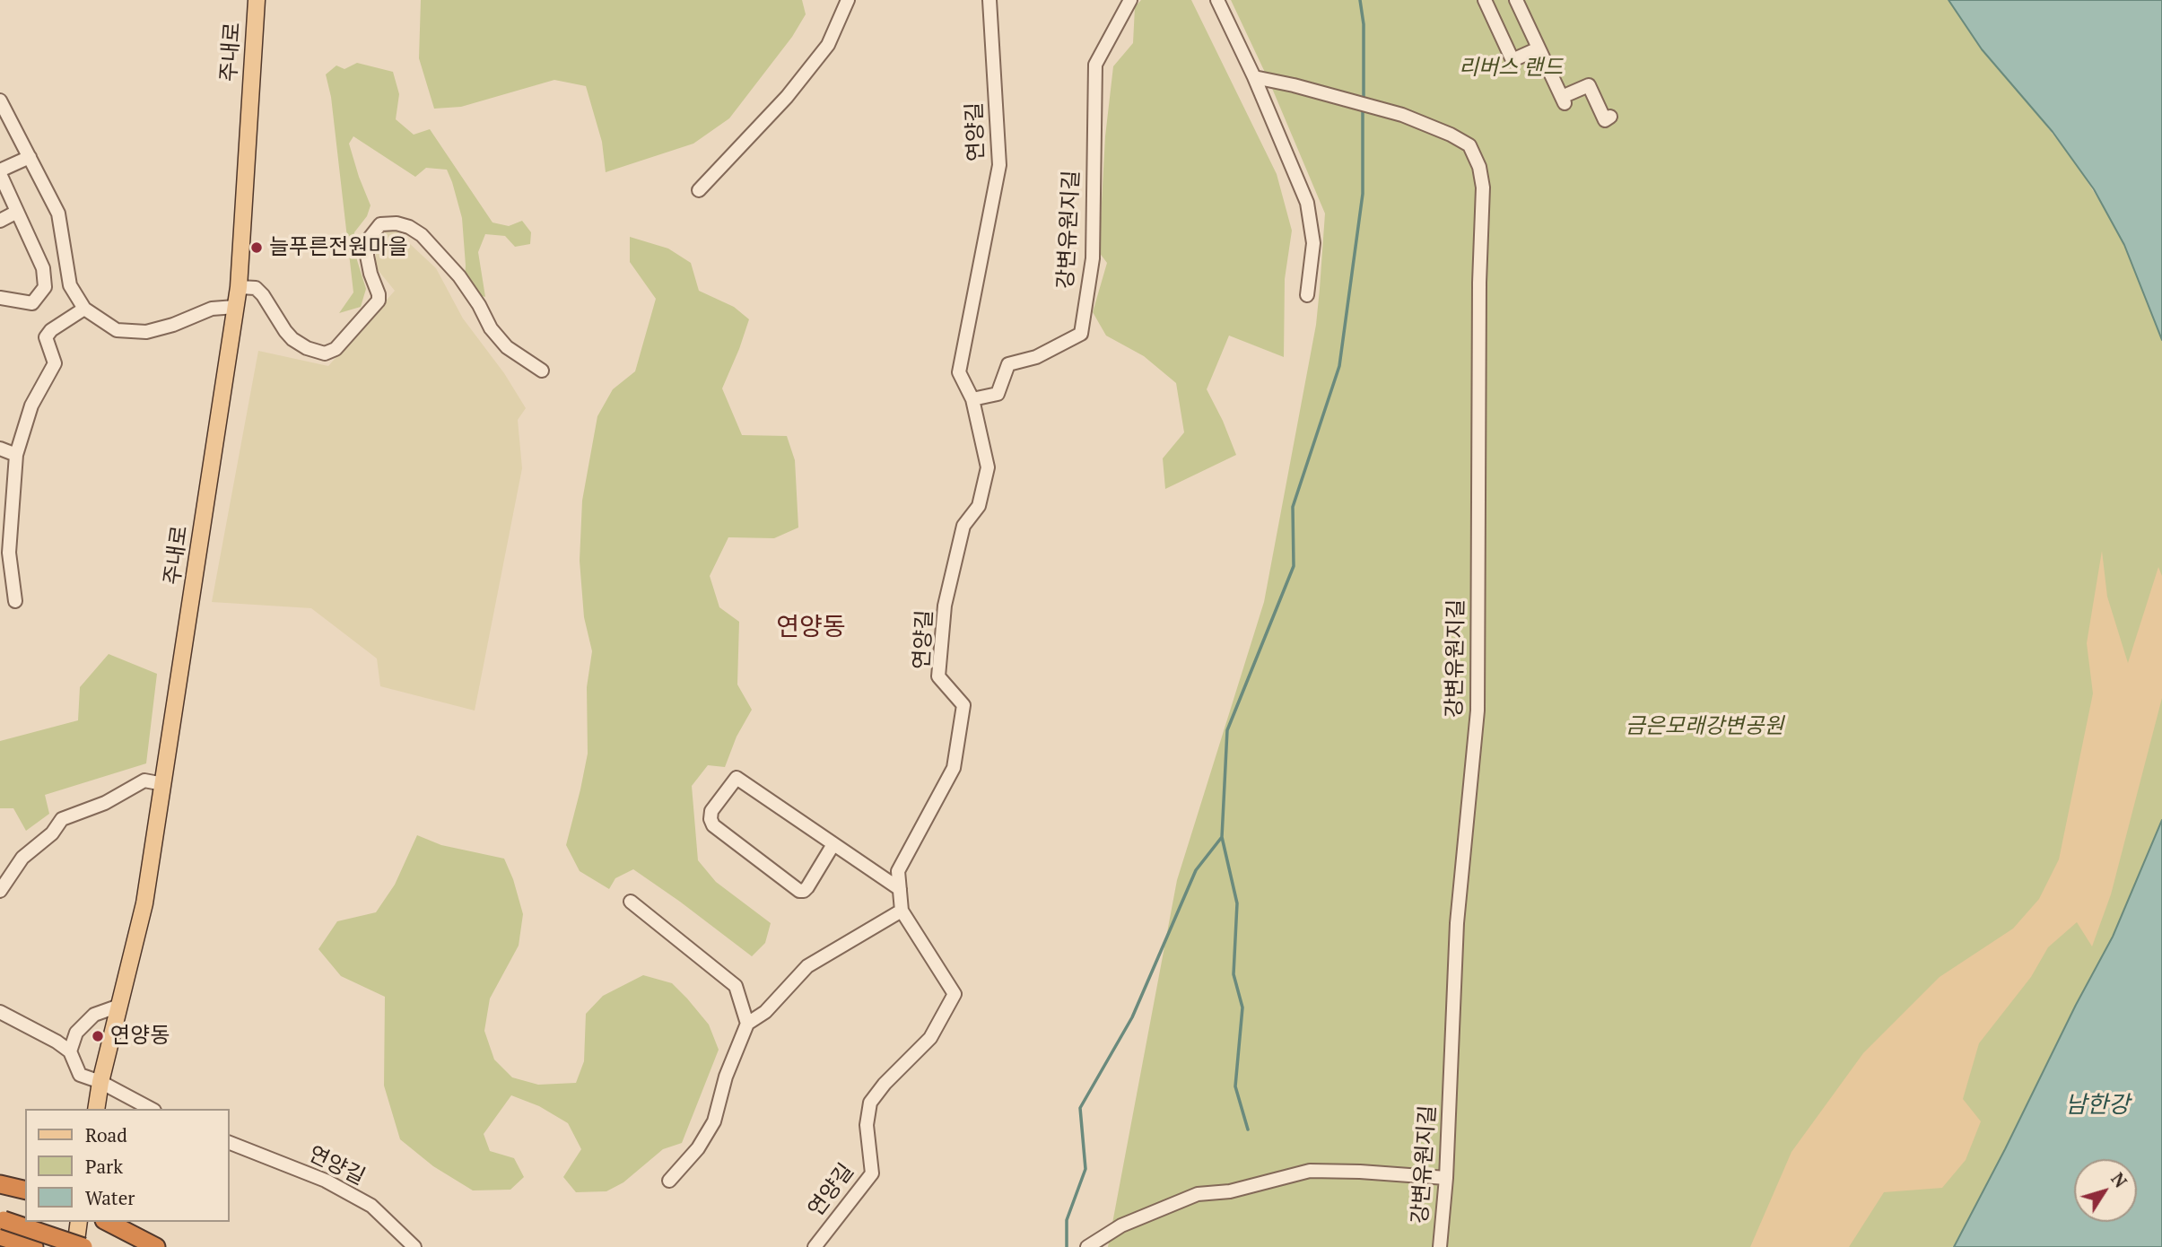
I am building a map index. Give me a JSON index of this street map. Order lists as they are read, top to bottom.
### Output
{
  "streets": {
    "main road": ["주내로"],
    "street": ["연양길", "강변유원지길"]
  },
  "crossings": [
    ["연양길", "강변유원지길"]
  ],
  "districts": ["연양동"],
  "water": ["남한강"],
  "parks": ["리버스 랜드", "금은모래강변공원"],
  "places": ["늘푸른전원마을", "연양동"],
  "legend": ["Road", "Park", "Water"],
  "north": "top right"
}
